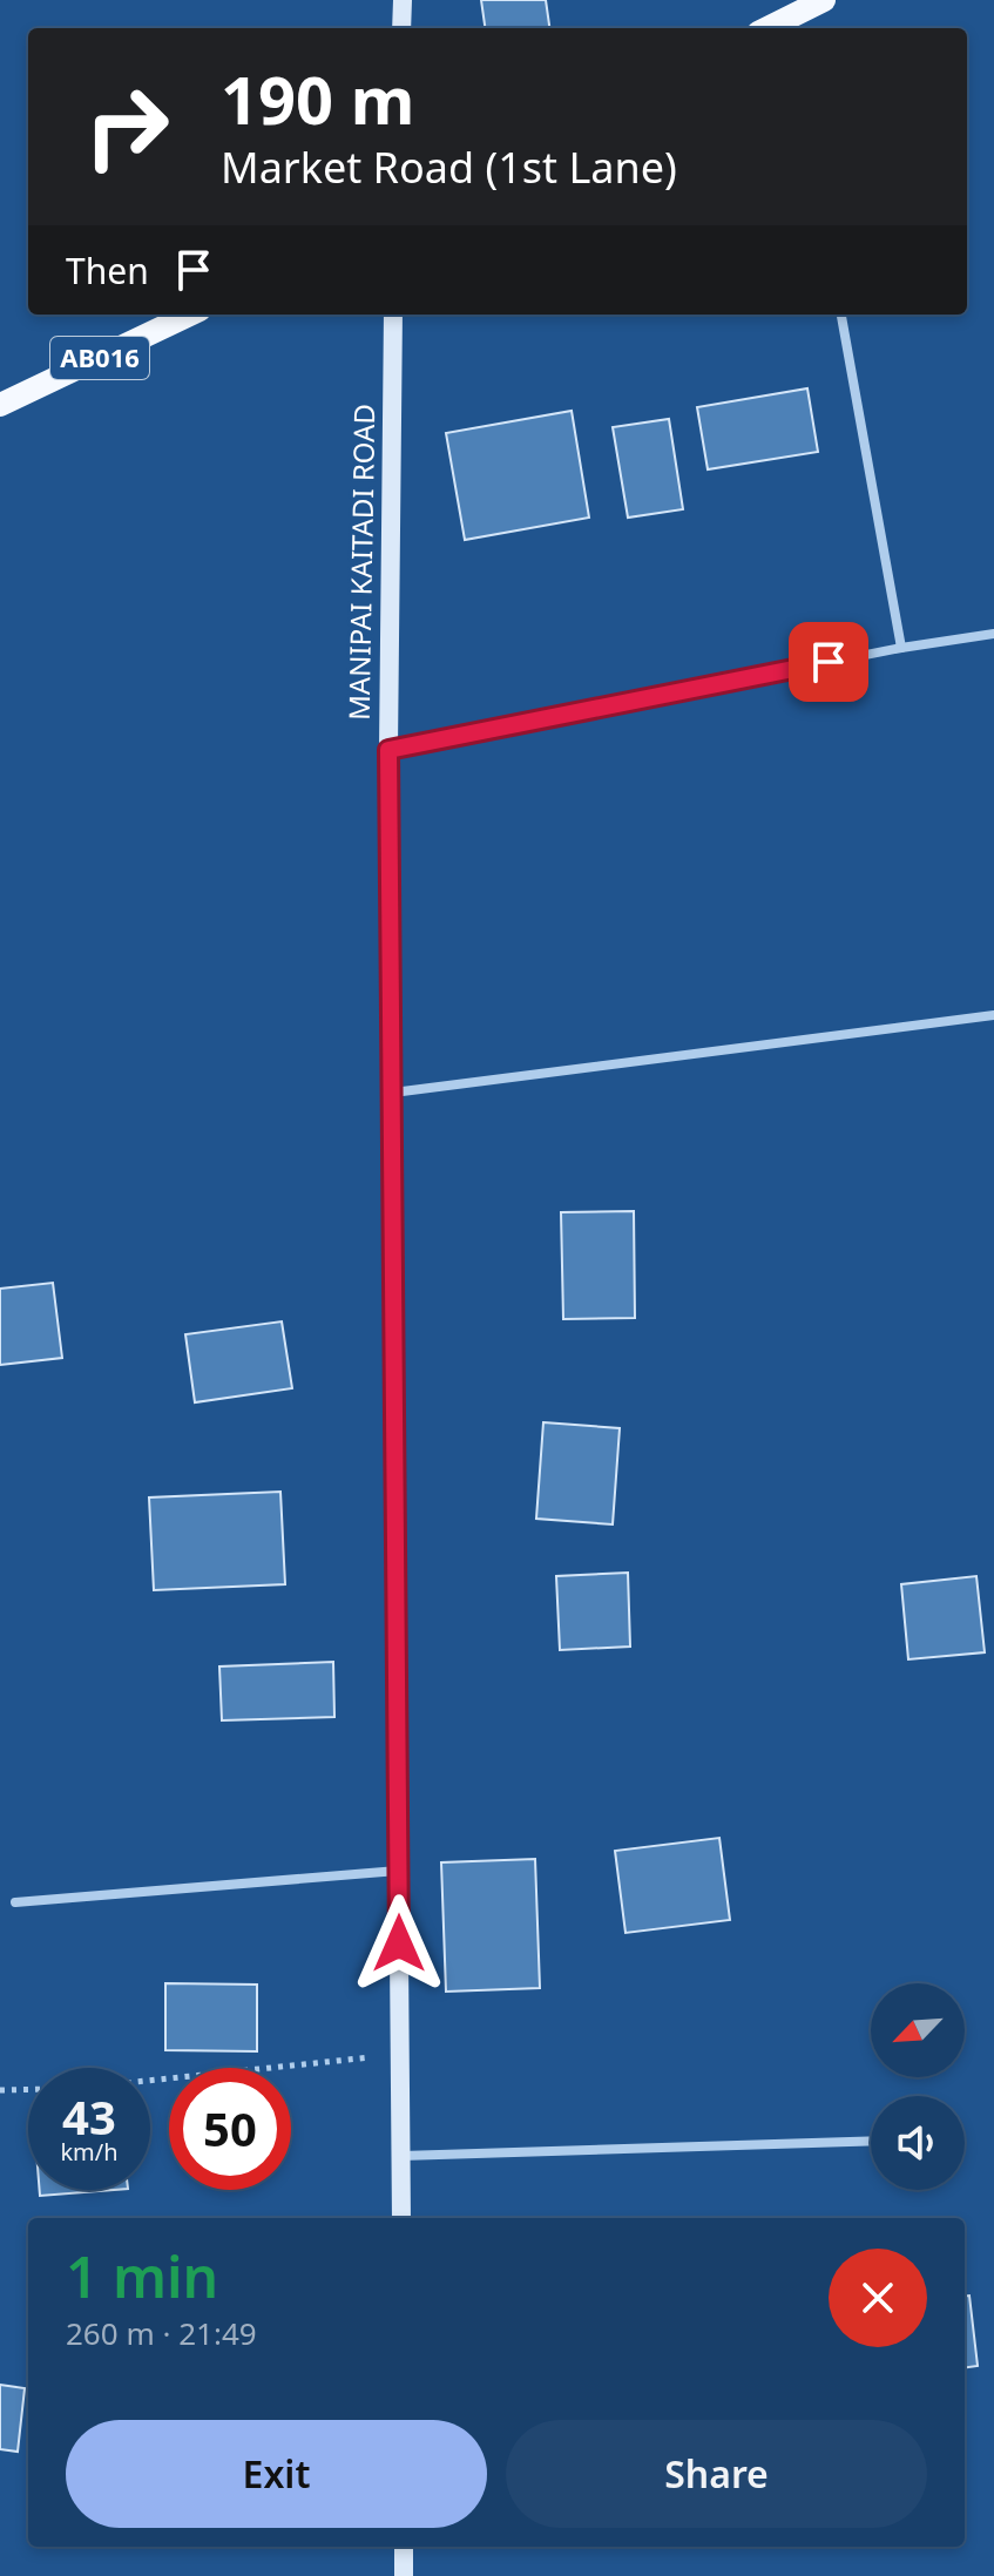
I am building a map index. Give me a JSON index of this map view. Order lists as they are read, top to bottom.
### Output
{
  "streets": {
    "main road": ["AB016", "MANIPAI KAITADI ROAD"]
  },
  "north": "bottom left",
  "page": {
    "turn": ["190 m", "Market Road (1st Lane)"],
    "then": "Then",
    "speed": "43 km/h",
    "limit": "50",
    "heading": ["1 min", "260 m · 21:49"],
    "buttons": ["Exit", "Share"]
  }
}
